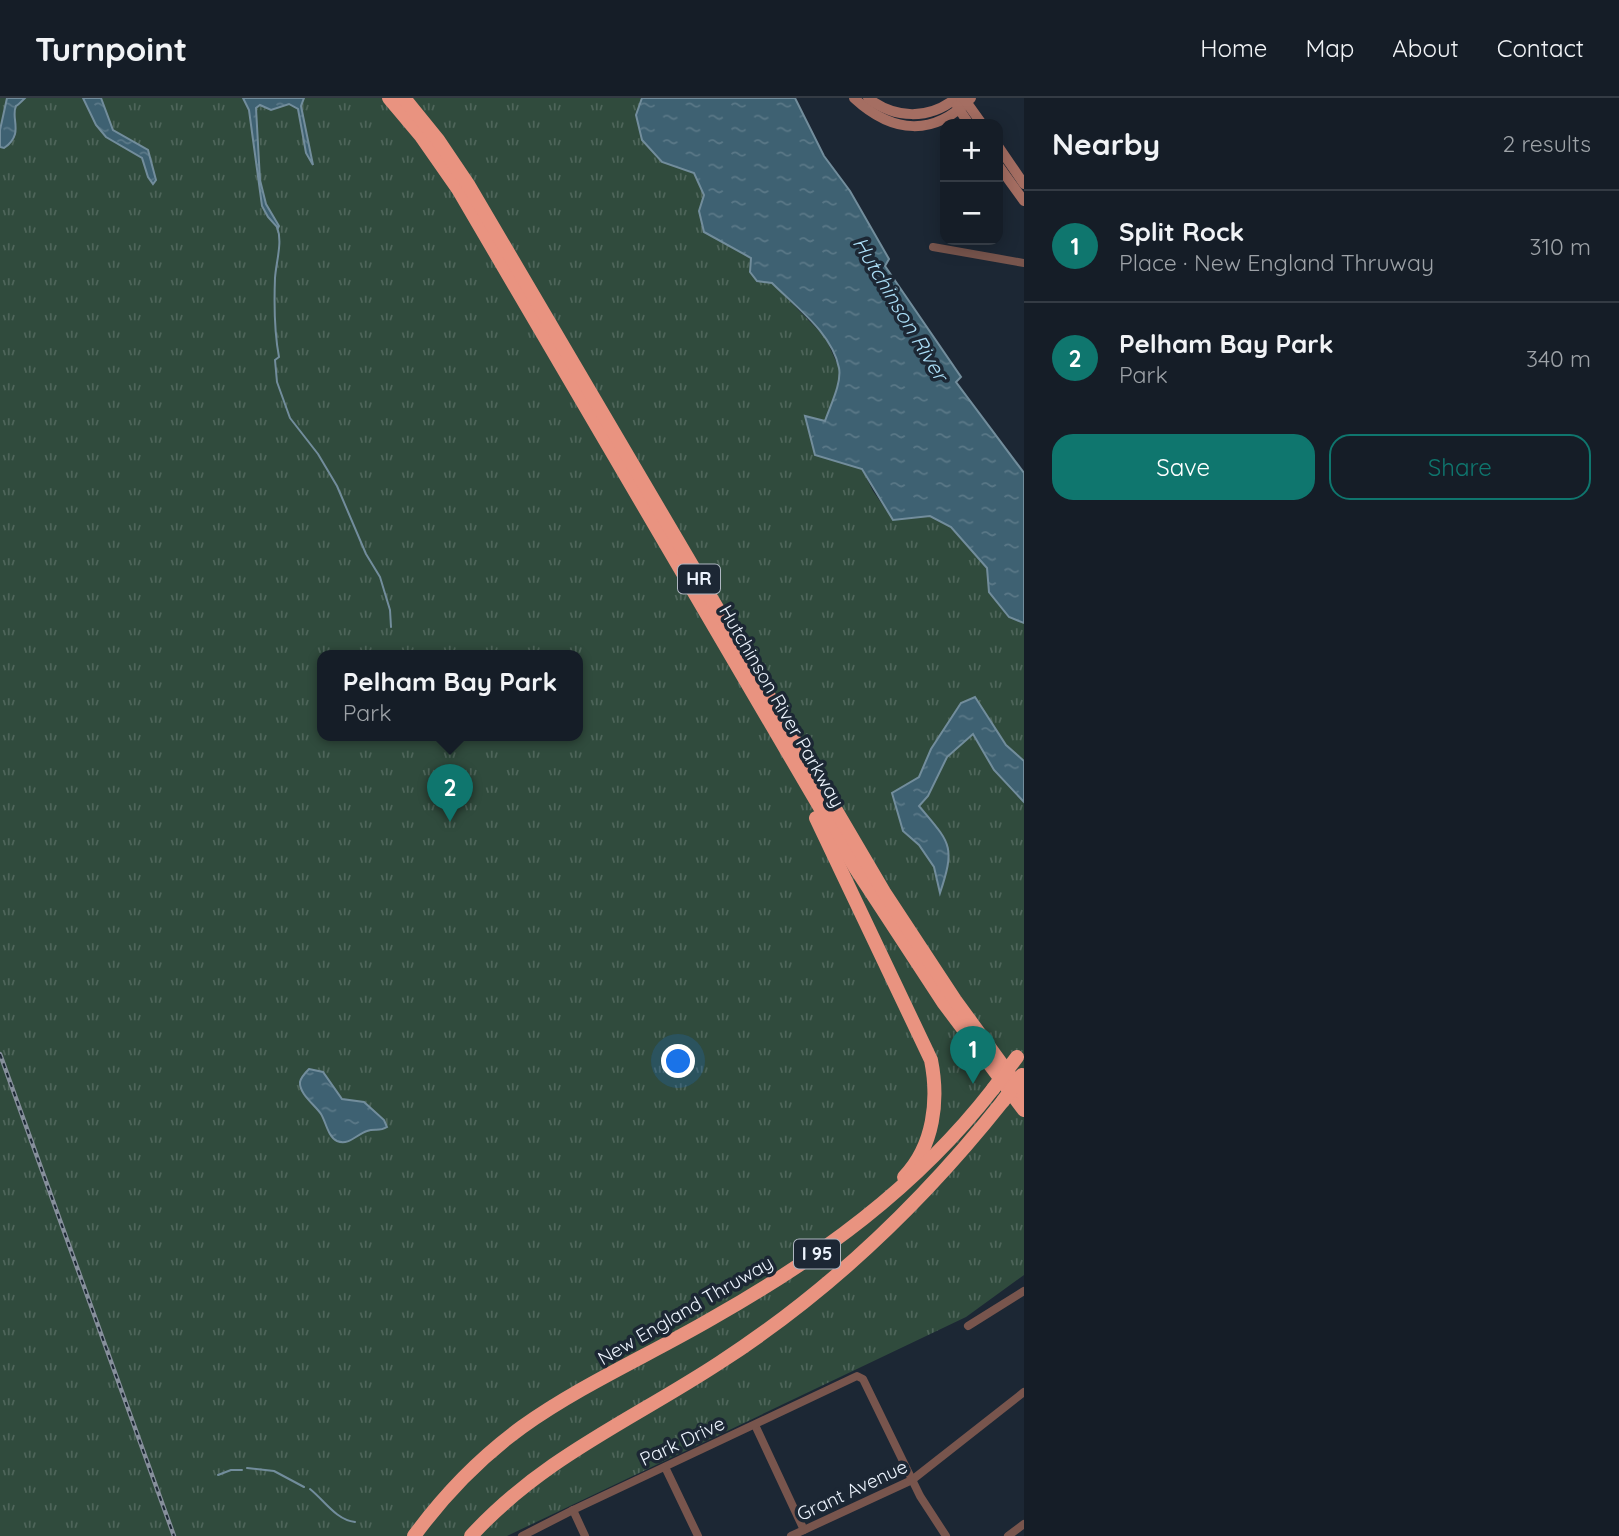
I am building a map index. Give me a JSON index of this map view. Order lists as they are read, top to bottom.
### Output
{
  "streets": {
    "highway": [
      "HR",
      "Hutchinson River Parkway",
      "I 95",
      "New England Thruway"
    ],
    "street": ["Park Drive", "Grant Avenue"]
  },
  "crossings": [
    ["Hutchinson River Parkway", "I 95"],
    ["Park Drive", "Grant Avenue"]
  ],
  "water": ["Hutchinson River"],
  "page": {
    "header": "Turnpoint",
    "nav": [
      "Home",
      "Map",
      "About",
      "Contact"
    ],
    "heading": ["Nearby", "2 results"],
    "map_buttons": ["+", "−"],
    "list": [
      {
        "mark": "1",
        "name": "Split Rock",
        "note": "Place · New England Thruway",
        "value": "310 m"
      },
      {
        "mark": "2",
        "name": "Pelham Bay Park",
        "note": "Park",
        "value": "340 m"
      }
    ],
    "buttons": ["Save", "Share"],
    "popup": ["Pelham Bay Park", "Park"],
    "pins": ["2", "1"]
  }
}
